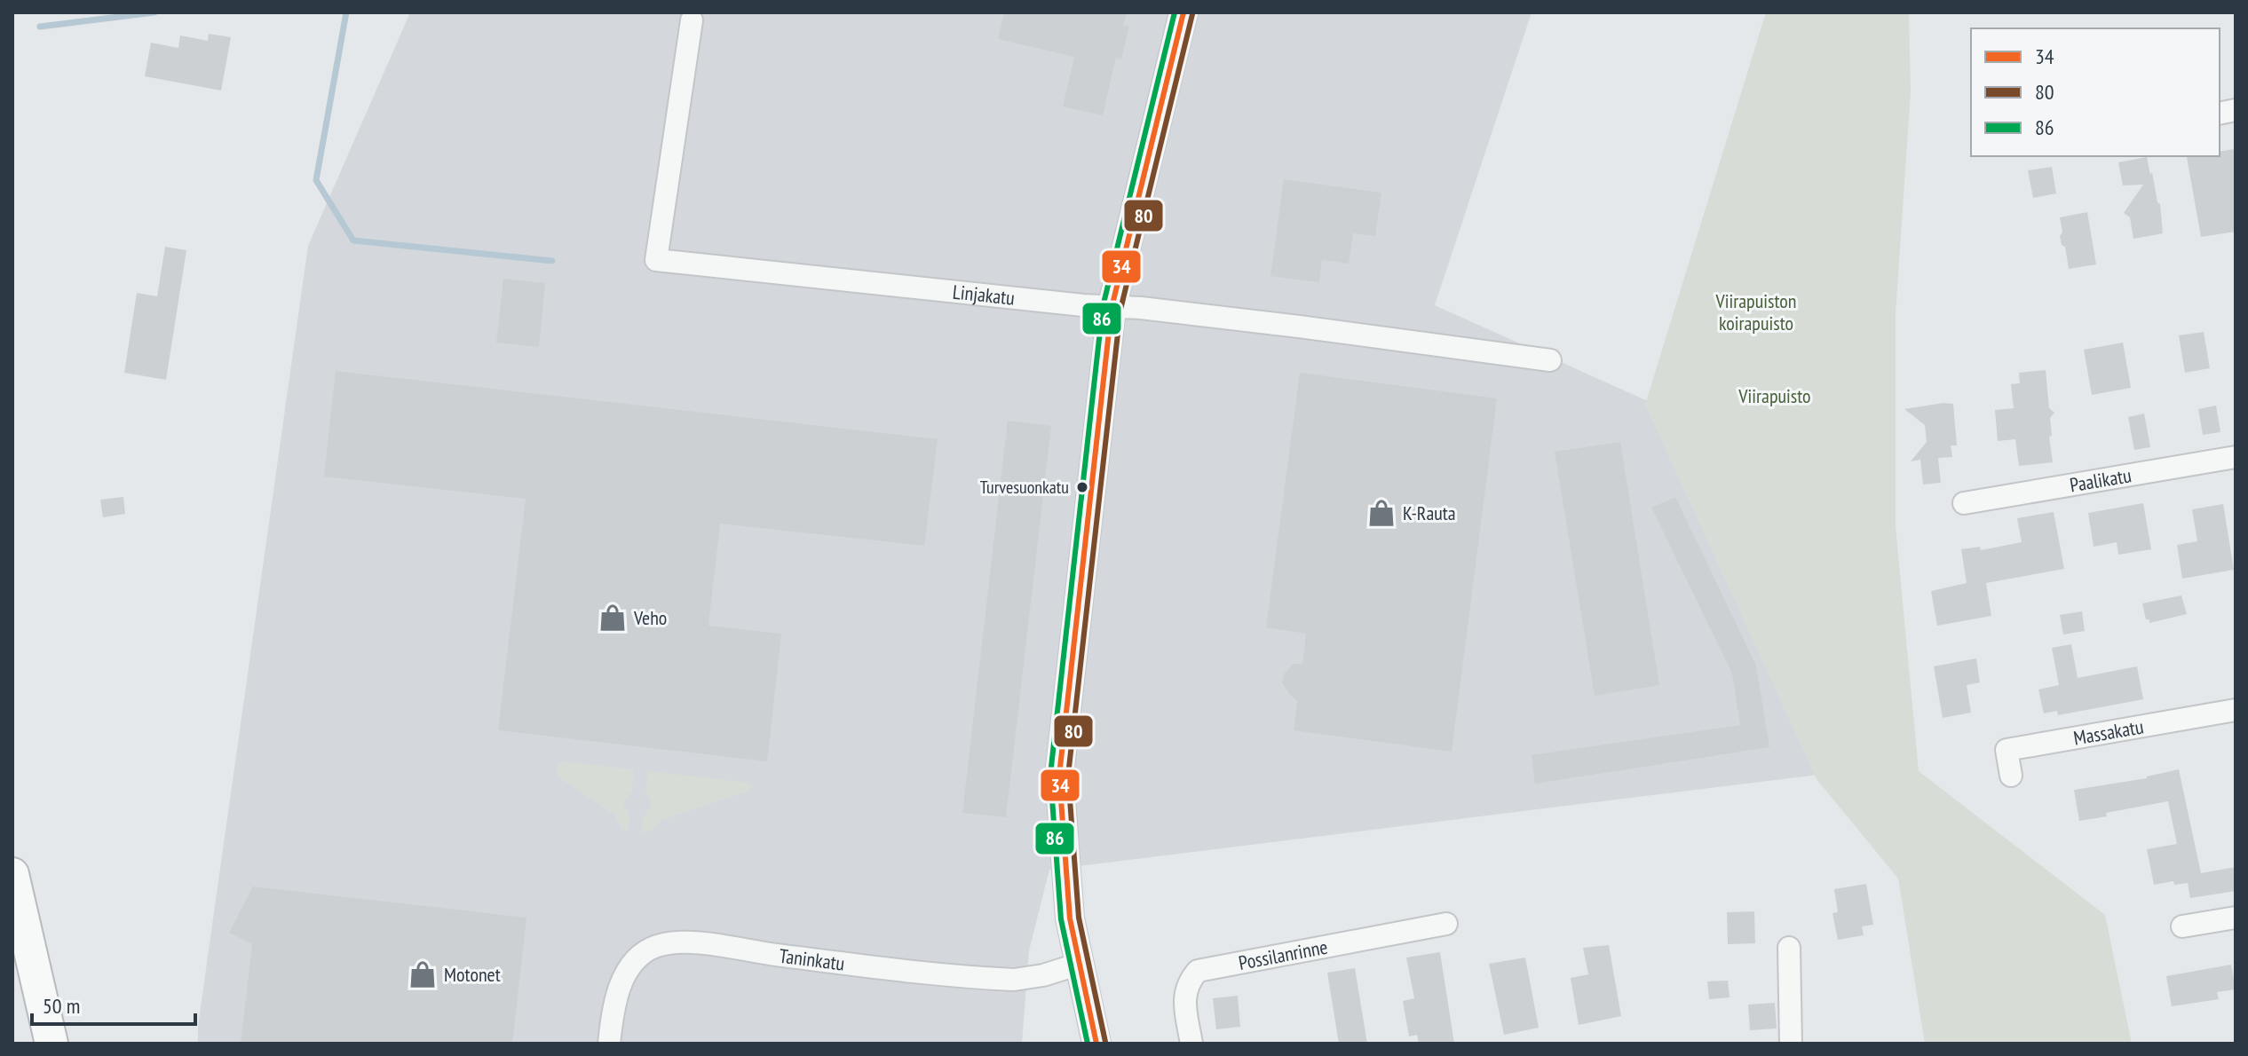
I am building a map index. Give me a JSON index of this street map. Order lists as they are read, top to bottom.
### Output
{
  "streets": {
    "street": [
      "Linjakatu",
      "Paalikatu",
      "Massakatu",
      "Possilanrinne",
      "Taninkatu"
    ]
  },
  "parks": ["Viirapuiston koirapuisto", "Viirapuisto"],
  "places": {
    "other": ["Turvesuonkatu"],
    "shop": ["K-Rauta", "Veho", "Motonet"]
  },
  "lines": ["transit line 34", "transit line 86", "transit line 80"],
  "legend": ["34", "80", "86"],
  "scale_bar": "50 m"
}
